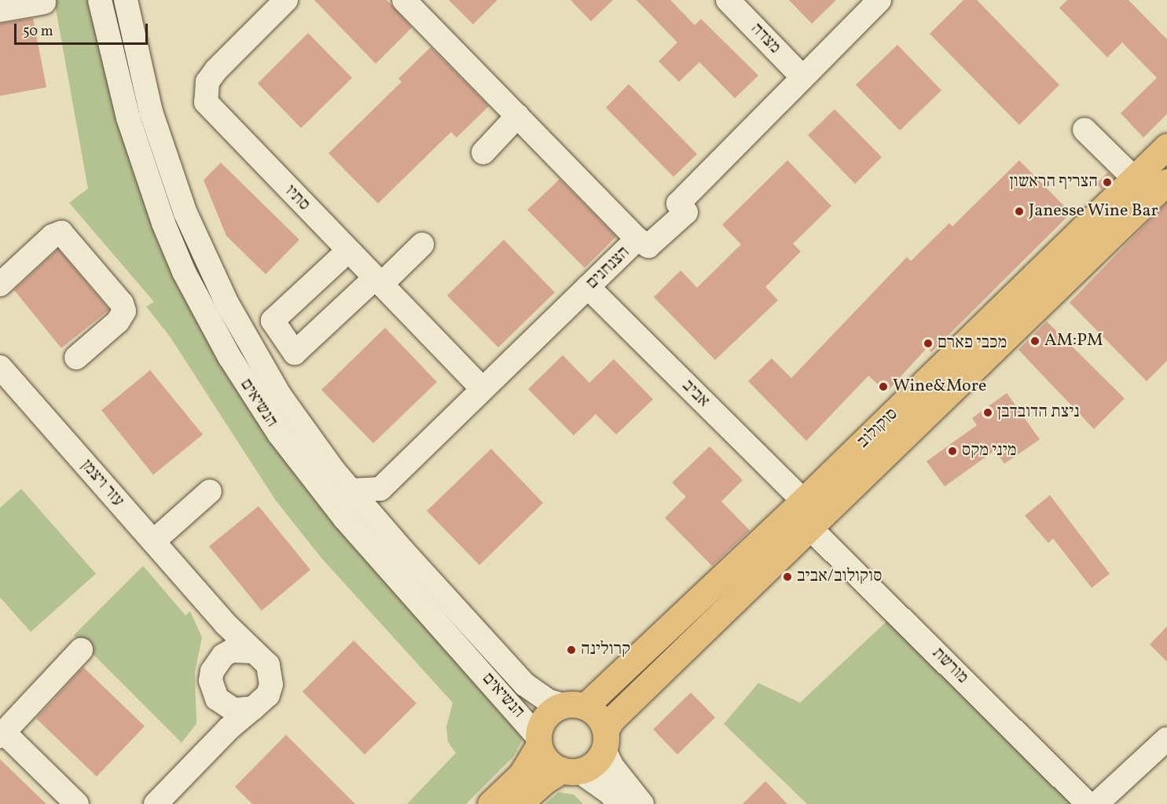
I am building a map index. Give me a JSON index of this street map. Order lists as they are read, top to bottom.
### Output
{
  "streets": {
    "main road": ["סוקולוב"],
    "street": [
      "מצדה",
      "סתיו",
      "הצנחנים",
      "אביב",
      "הנשיאים",
      "עזר ויצמן",
      "מורשת"
    ]
  },
  "crossings": [
    ["מצדה", "הצנחנים"],
    ["סתיו", "הצנחנים"],
    ["הצנחנים", "אביב"],
    ["אביב", "סוקולוב"],
    ["הנשיאים", "סוקולוב"],
    ["סוקולוב", "מורשת"]
  ],
  "places": [
    "הצריף הראשון",
    "Janesse Wine Bar",
    "AM:PM",
    "מכבי פארם",
    "Wine&More",
    "ניצת הדובדבן",
    "מיני מקס",
    "סוקולוב/אביב",
    "קרולינה"
  ],
  "scale_bar": "50 m"
}
